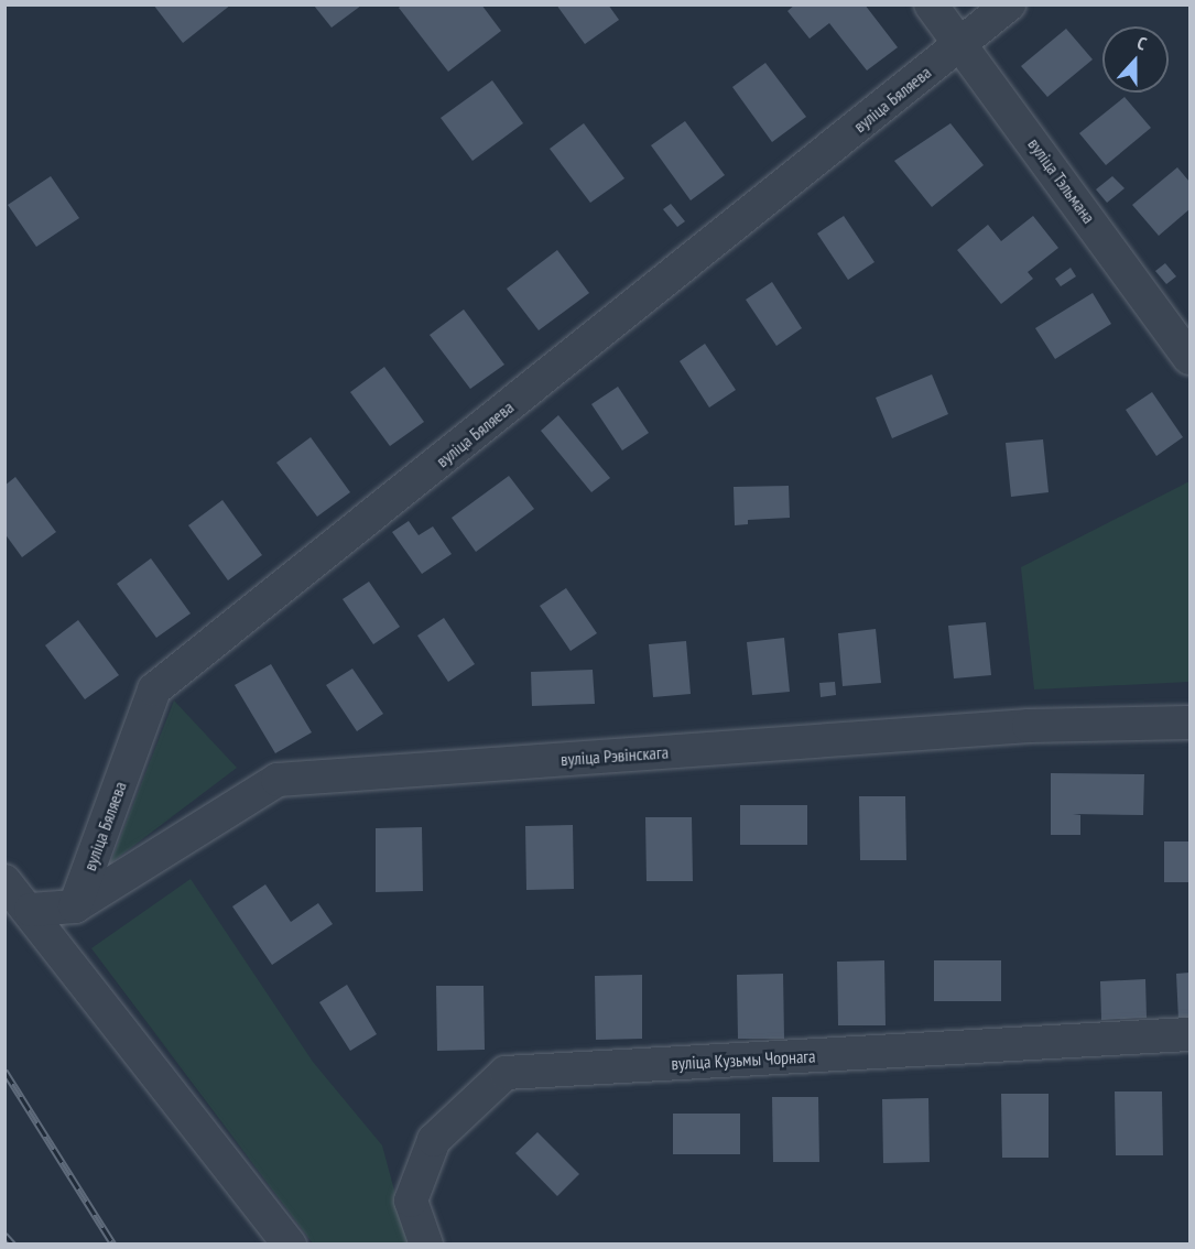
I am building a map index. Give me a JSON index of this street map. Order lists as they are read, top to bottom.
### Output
{
  "streets": {
    "street": [
      "вуліца Бяляева",
      "вуліца Тэльмана",
      "вуліца Рэвінскага",
      "вуліца Кузьмы Чорнага"
    ]
  },
  "crossings": [
    ["вуліца Бяляева", "вуліца Тэльмана"],
    ["вуліца Бяляева", "вуліца Рэвінскага"]
  ],
  "north": "top"
}
